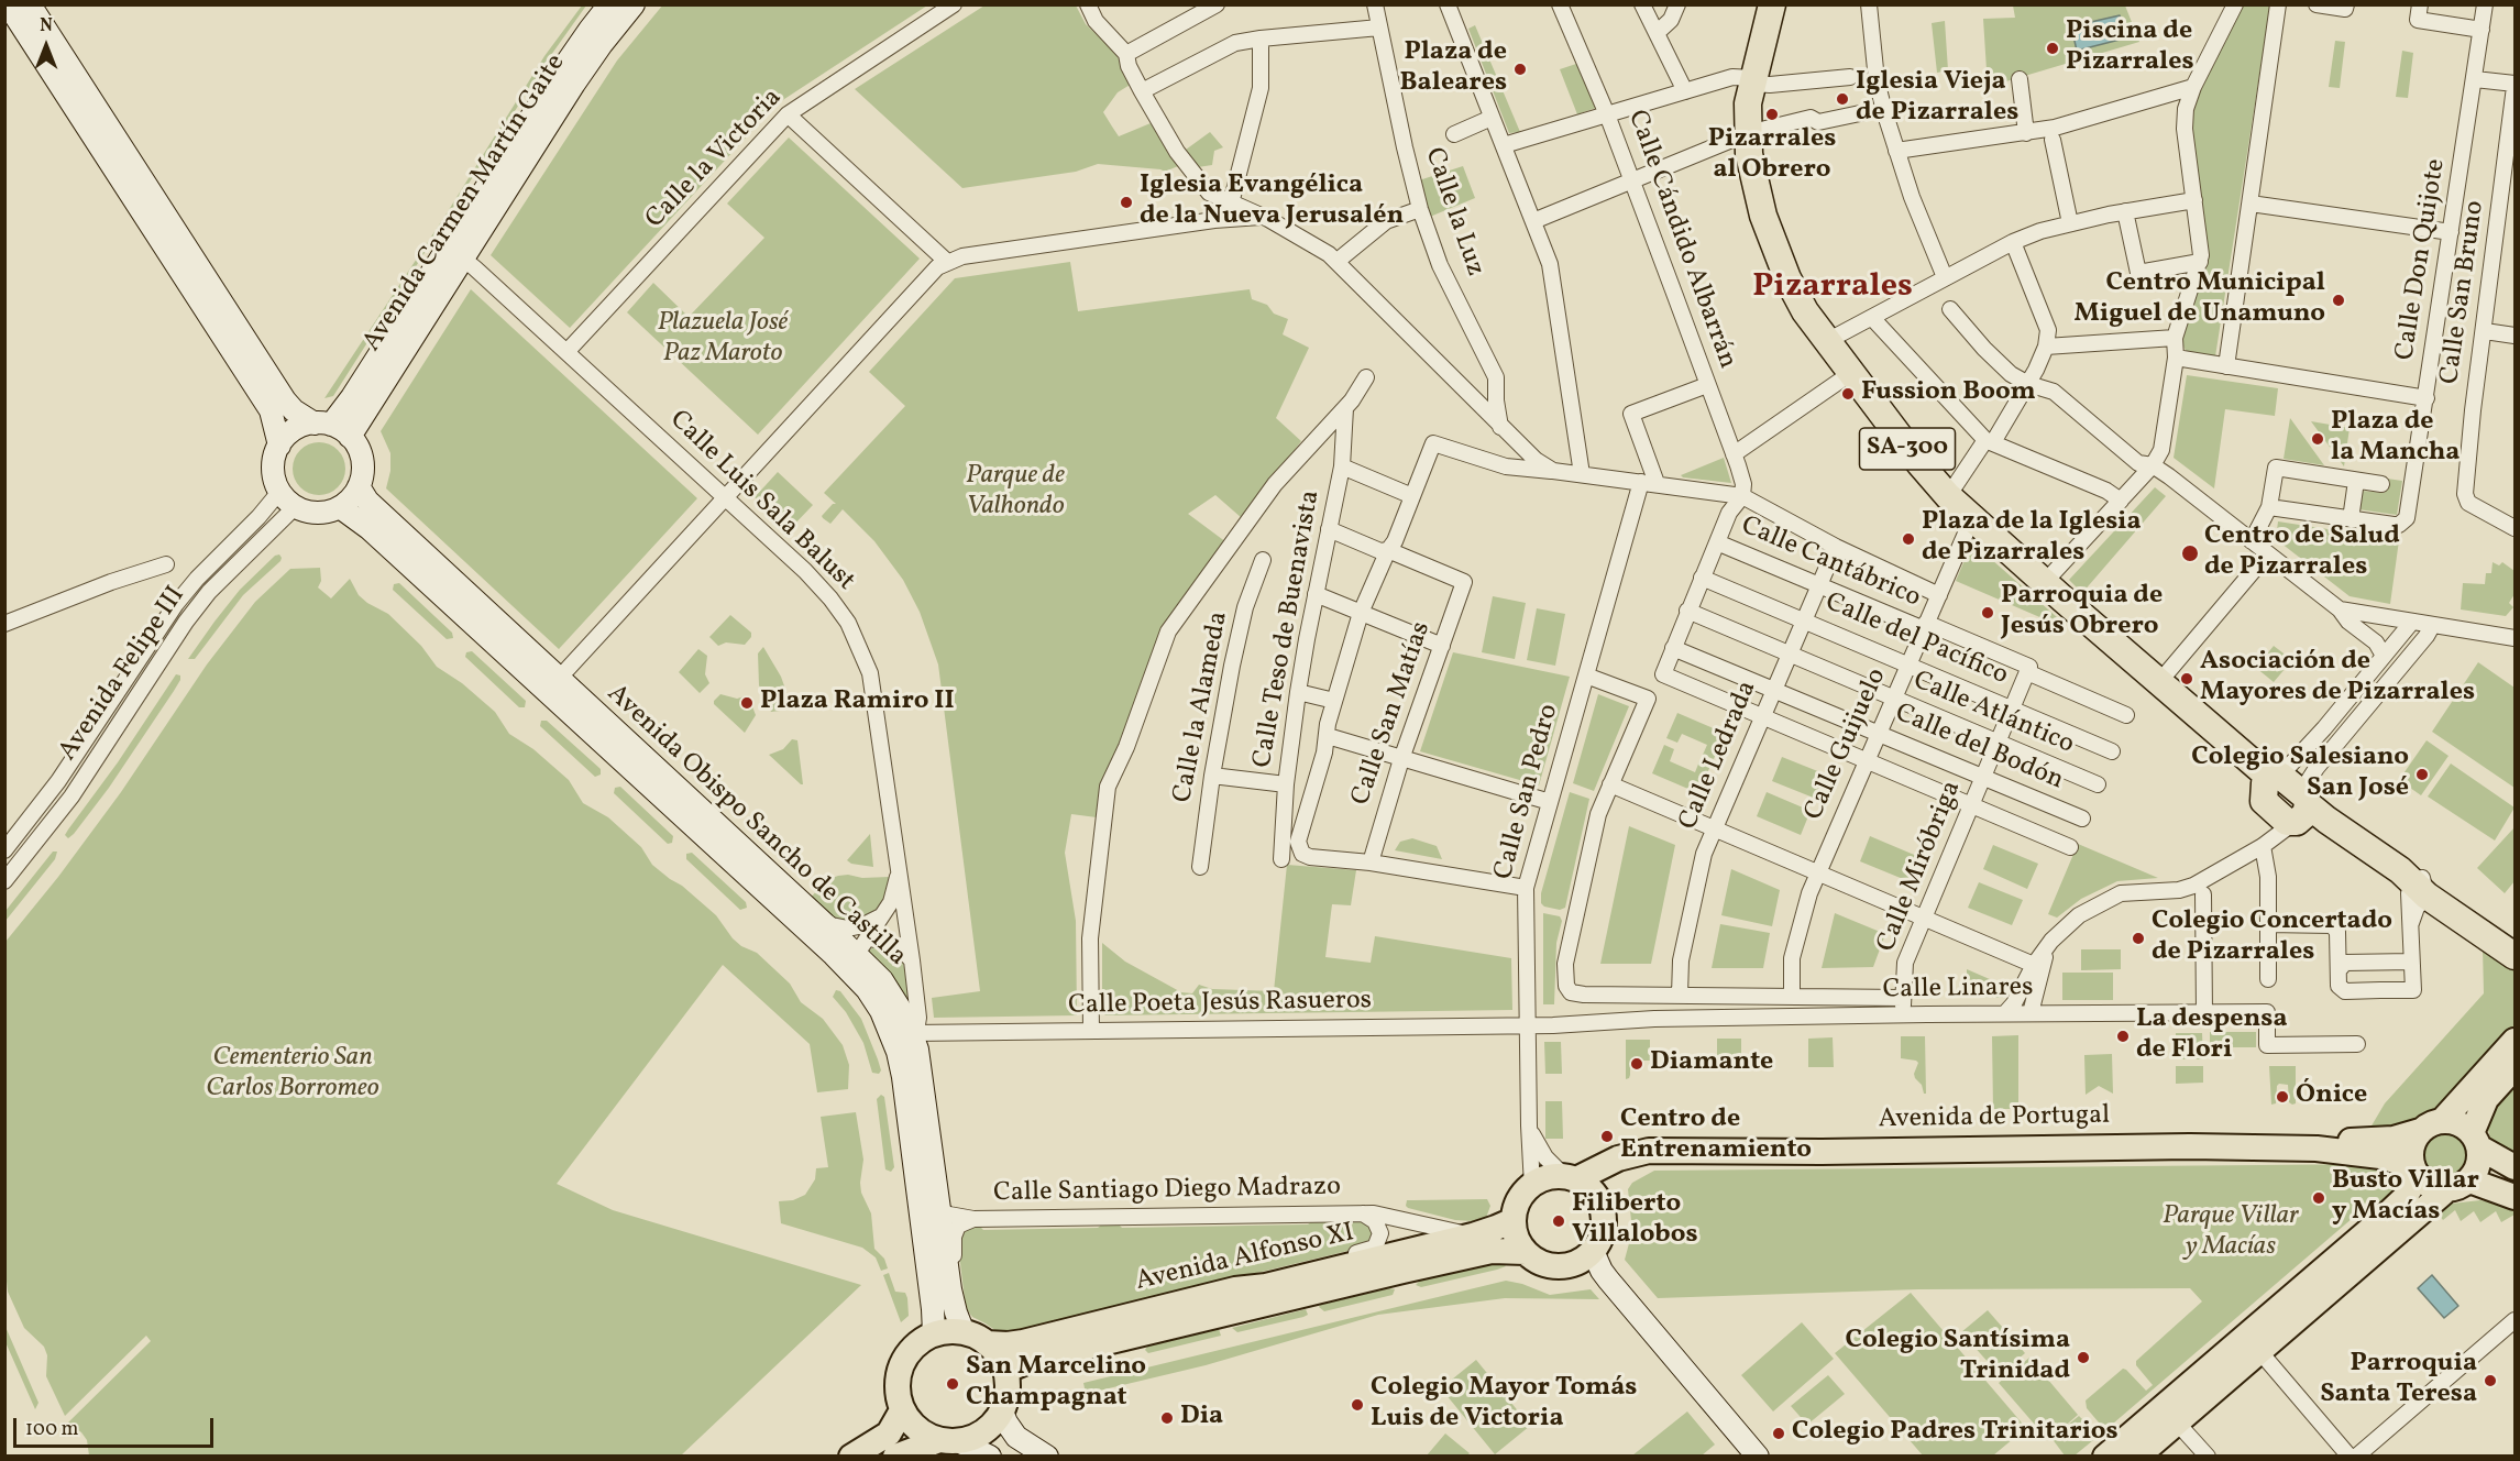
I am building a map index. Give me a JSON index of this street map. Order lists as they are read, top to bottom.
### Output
{
  "streets": {
    "highway": ["SA-300"],
    "main road": [
      "Avenida Carmen Martín Gaite",
      "Avenida Obispo Sancho de Castilla",
      "Avenida de Portugal",
      "Avenida Alfonso XI"
    ],
    "street": [
      "Calle la Victoria",
      "Calle la Luz",
      "Calle Cándido Albarrán",
      "Calle Don Quijote",
      "Calle San Bruno",
      "Calle Luis Sala Balust",
      "Calle Cantábrico",
      "Calle Teso de Buenavista",
      "Calle del Pacífico",
      "Avenida Felipe III",
      "Calle la Alameda",
      "Calle San Matías",
      "Calle Atlántico",
      "Calle Guijuelo",
      "Calle del Bodón",
      "Calle Ledrada",
      "Calle San Pedro",
      "Calle Miróbriga",
      "Calle Linares",
      "Calle Poeta Jesús Rasueros",
      "Calle Santiago Diego Madrazo"
    ]
  },
  "crossings": [
    ["Calle la Victoria", "Calle Luis Sala Balust"],
    ["Avenida Carmen Martín Gaite", "Calle Luis Sala Balust"],
    ["Avenida Carmen Martín Gaite", "Avenida Felipe III"],
    ["Avenida Carmen Martín Gaite", "Avenida Obispo Sancho de Castilla"],
    ["SA-300", "Calle Guijuelo"],
    ["Calle Luis Sala Balust", "Avenida Obispo Sancho de Castilla"],
    ["Calle Luis Sala Balust", "Calle Poeta Jesús Rasueros"],
    ["Calle Cantábrico", "Calle Guijuelo"],
    ["Calle Cantábrico", "Calle Ledrada"],
    ["Calle Cantábrico", "Calle Miróbriga"],
    ["Calle del Pacífico", "Calle Guijuelo"],
    ["Calle del Pacífico", "Calle Ledrada"],
    ["Calle del Pacífico", "Calle Miróbriga"],
    ["Avenida Felipe III", "Avenida Obispo Sancho de Castilla"],
    ["Calle Atlántico", "Calle Guijuelo"],
    ["Calle Atlántico", "Calle Ledrada"],
    ["Calle Atlántico", "Calle Miróbriga"],
    ["Calle Guijuelo", "Calle del Bodón"],
    ["Calle Guijuelo", "Calle Linares"],
    ["Calle del Bodón", "Calle Ledrada"],
    ["Calle del Bodón", "Calle Miróbriga"],
    ["Calle Ledrada", "Calle Linares"],
    ["Calle San Pedro", "Calle Linares"],
    ["Calle San Pedro", "Calle Poeta Jesús Rasueros"],
    ["Calle San Pedro", "Avenida de Portugal"],
    ["Calle San Pedro", "Avenida Alfonso XI"],
    ["Avenida Obispo Sancho de Castilla", "Calle Poeta Jesús Rasueros"],
    ["Avenida Obispo Sancho de Castilla", "Calle Santiago Diego Madrazo"],
    ["Avenida Obispo Sancho de Castilla", "Avenida Alfonso XI"],
    ["Calle Miróbriga", "Calle Linares"],
    ["Calle Linares", "Calle Poeta Jesús Rasueros"],
    ["Avenida de Portugal", "Avenida Alfonso XI"],
    ["Calle Santiago Diego Madrazo", "Avenida Alfonso XI"]
  ],
  "districts": ["Pizarrales"],
  "parks": [
    "Plazuela José Paz Maroto",
    "Parque de Valhondo",
    "Cementerio San Carlos Borromeo",
    "Parque Villar y Macías"
  ],
  "places": [
    "Piscina de Pizarrales",
    "Plaza de Baleares",
    "Iglesia Vieja de Pizarrales",
    "Pizarrales al Obrero",
    "Iglesia Evangélica de la Nueva Jerusalén",
    "Centro Municipal Miguel de Unamuno",
    "Fussion Boom",
    "Plaza de la Mancha",
    "Plaza de la Iglesia de Pizarrales",
    "Centro de Salud de Pizarrales",
    "Parroquia de Jesús Obrero",
    "Asociación de Mayores de Pizarrales",
    "Plaza Ramiro II",
    "Colegio Salesiano San José",
    "Colegio Concertado de Pizarrales",
    "La despensa de Flori",
    "Diamante",
    "Ónice",
    "Centro de Entrenamiento",
    "Busto Villar y Macías",
    "Filiberto Villalobos",
    "Colegio Santísima Trinidad",
    "Parroquia Santa Teresa",
    "San Marcelino Champagnat",
    "Colegio Mayor Tomás Luis de Victoria",
    "Dia",
    "Colegio Padres Trinitarios"
  ],
  "scale_bar": "100 m",
  "north": "top"
}
